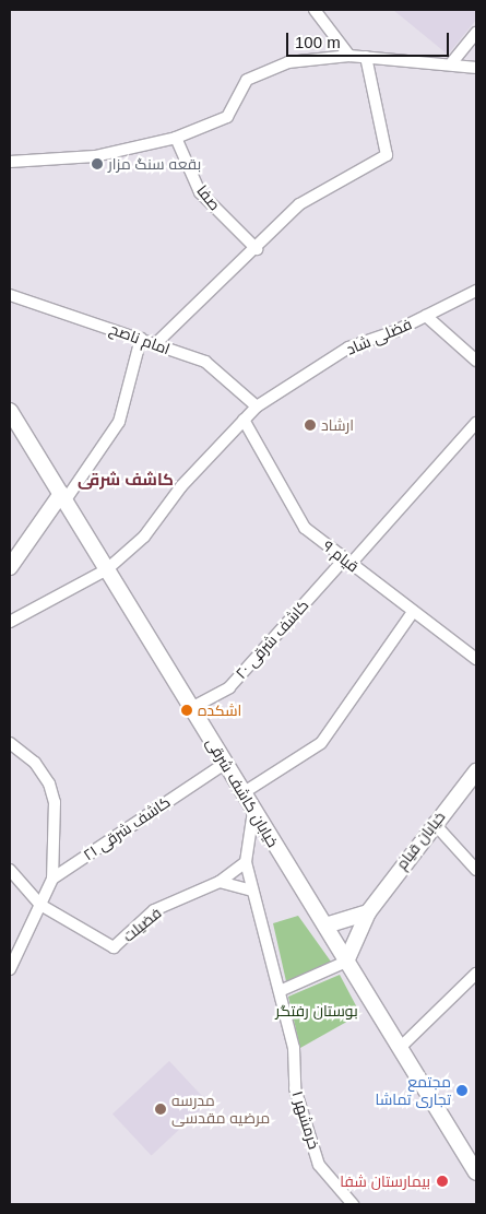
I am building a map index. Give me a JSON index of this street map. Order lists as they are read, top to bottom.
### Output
{
  "streets": {
    "main road": ["خیابان کاشف شرقی", "خیابان قیام"],
    "street": [
      "صفا",
      "فضلی شاد",
      "امام ناصح",
      "قیام ۹",
      "کاشف شرقی ۲۰",
      "کاشف شرقی ۲۱",
      "فضیلت",
      "خرمشهر ۱"
    ]
  },
  "crossings": [
    ["فضلی شاد", "امام ناصح"],
    ["فضلی شاد", "قیام ۹"],
    ["فضلی شاد", "خیابان کاشف شرقی"],
    ["قیام ۹", "کاشف شرقی ۲۰"],
    ["کاشف شرقی ۲۰", "خیابان کاشف شرقی"],
    ["خیابان کاشف شرقی", "کاشف شرقی ۲۱"],
    ["خیابان کاشف شرقی", "خیابان قیام"]
  ],
  "districts": ["کاشف شرقی"],
  "parks": ["بوستان رفتگر"],
  "places": [
    "بقعه سنگ مزار",
    "ارشاد",
    "اشکده",
    "مجتمع تجاری تماشا",
    "مدرسه مرضیه مقدسی",
    "بیمارستان شفا"
  ],
  "scale_bar": "100 m"
}
